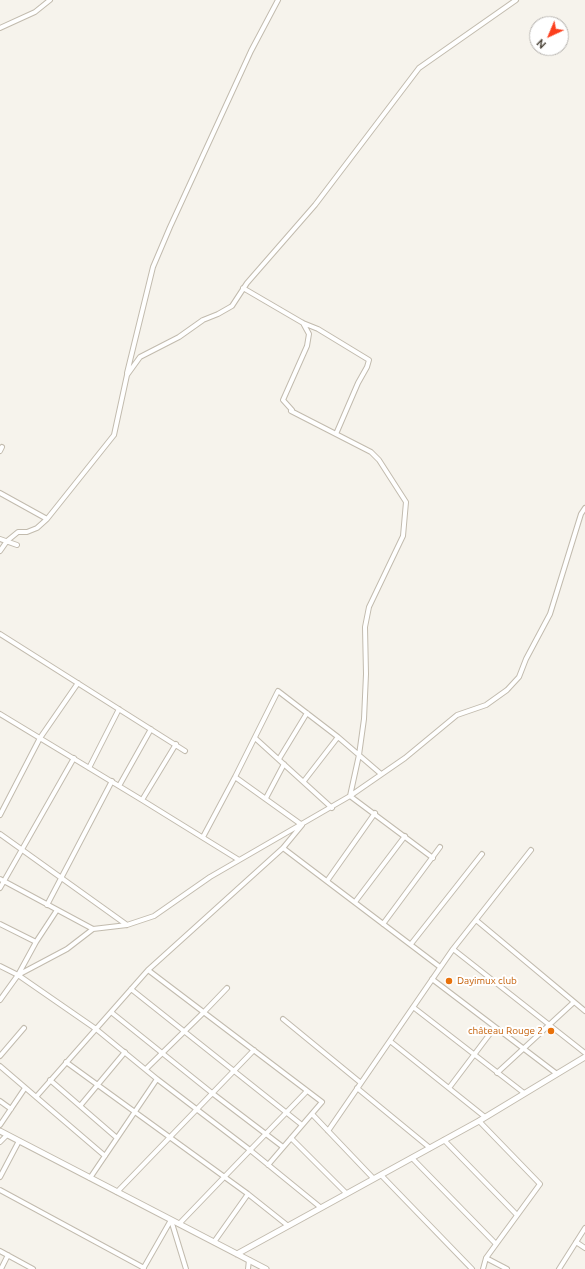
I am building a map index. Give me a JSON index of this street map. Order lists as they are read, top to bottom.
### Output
{
  "places": ["Dayimux club", "château Rouge 2"],
  "north": "bottom left"
}
